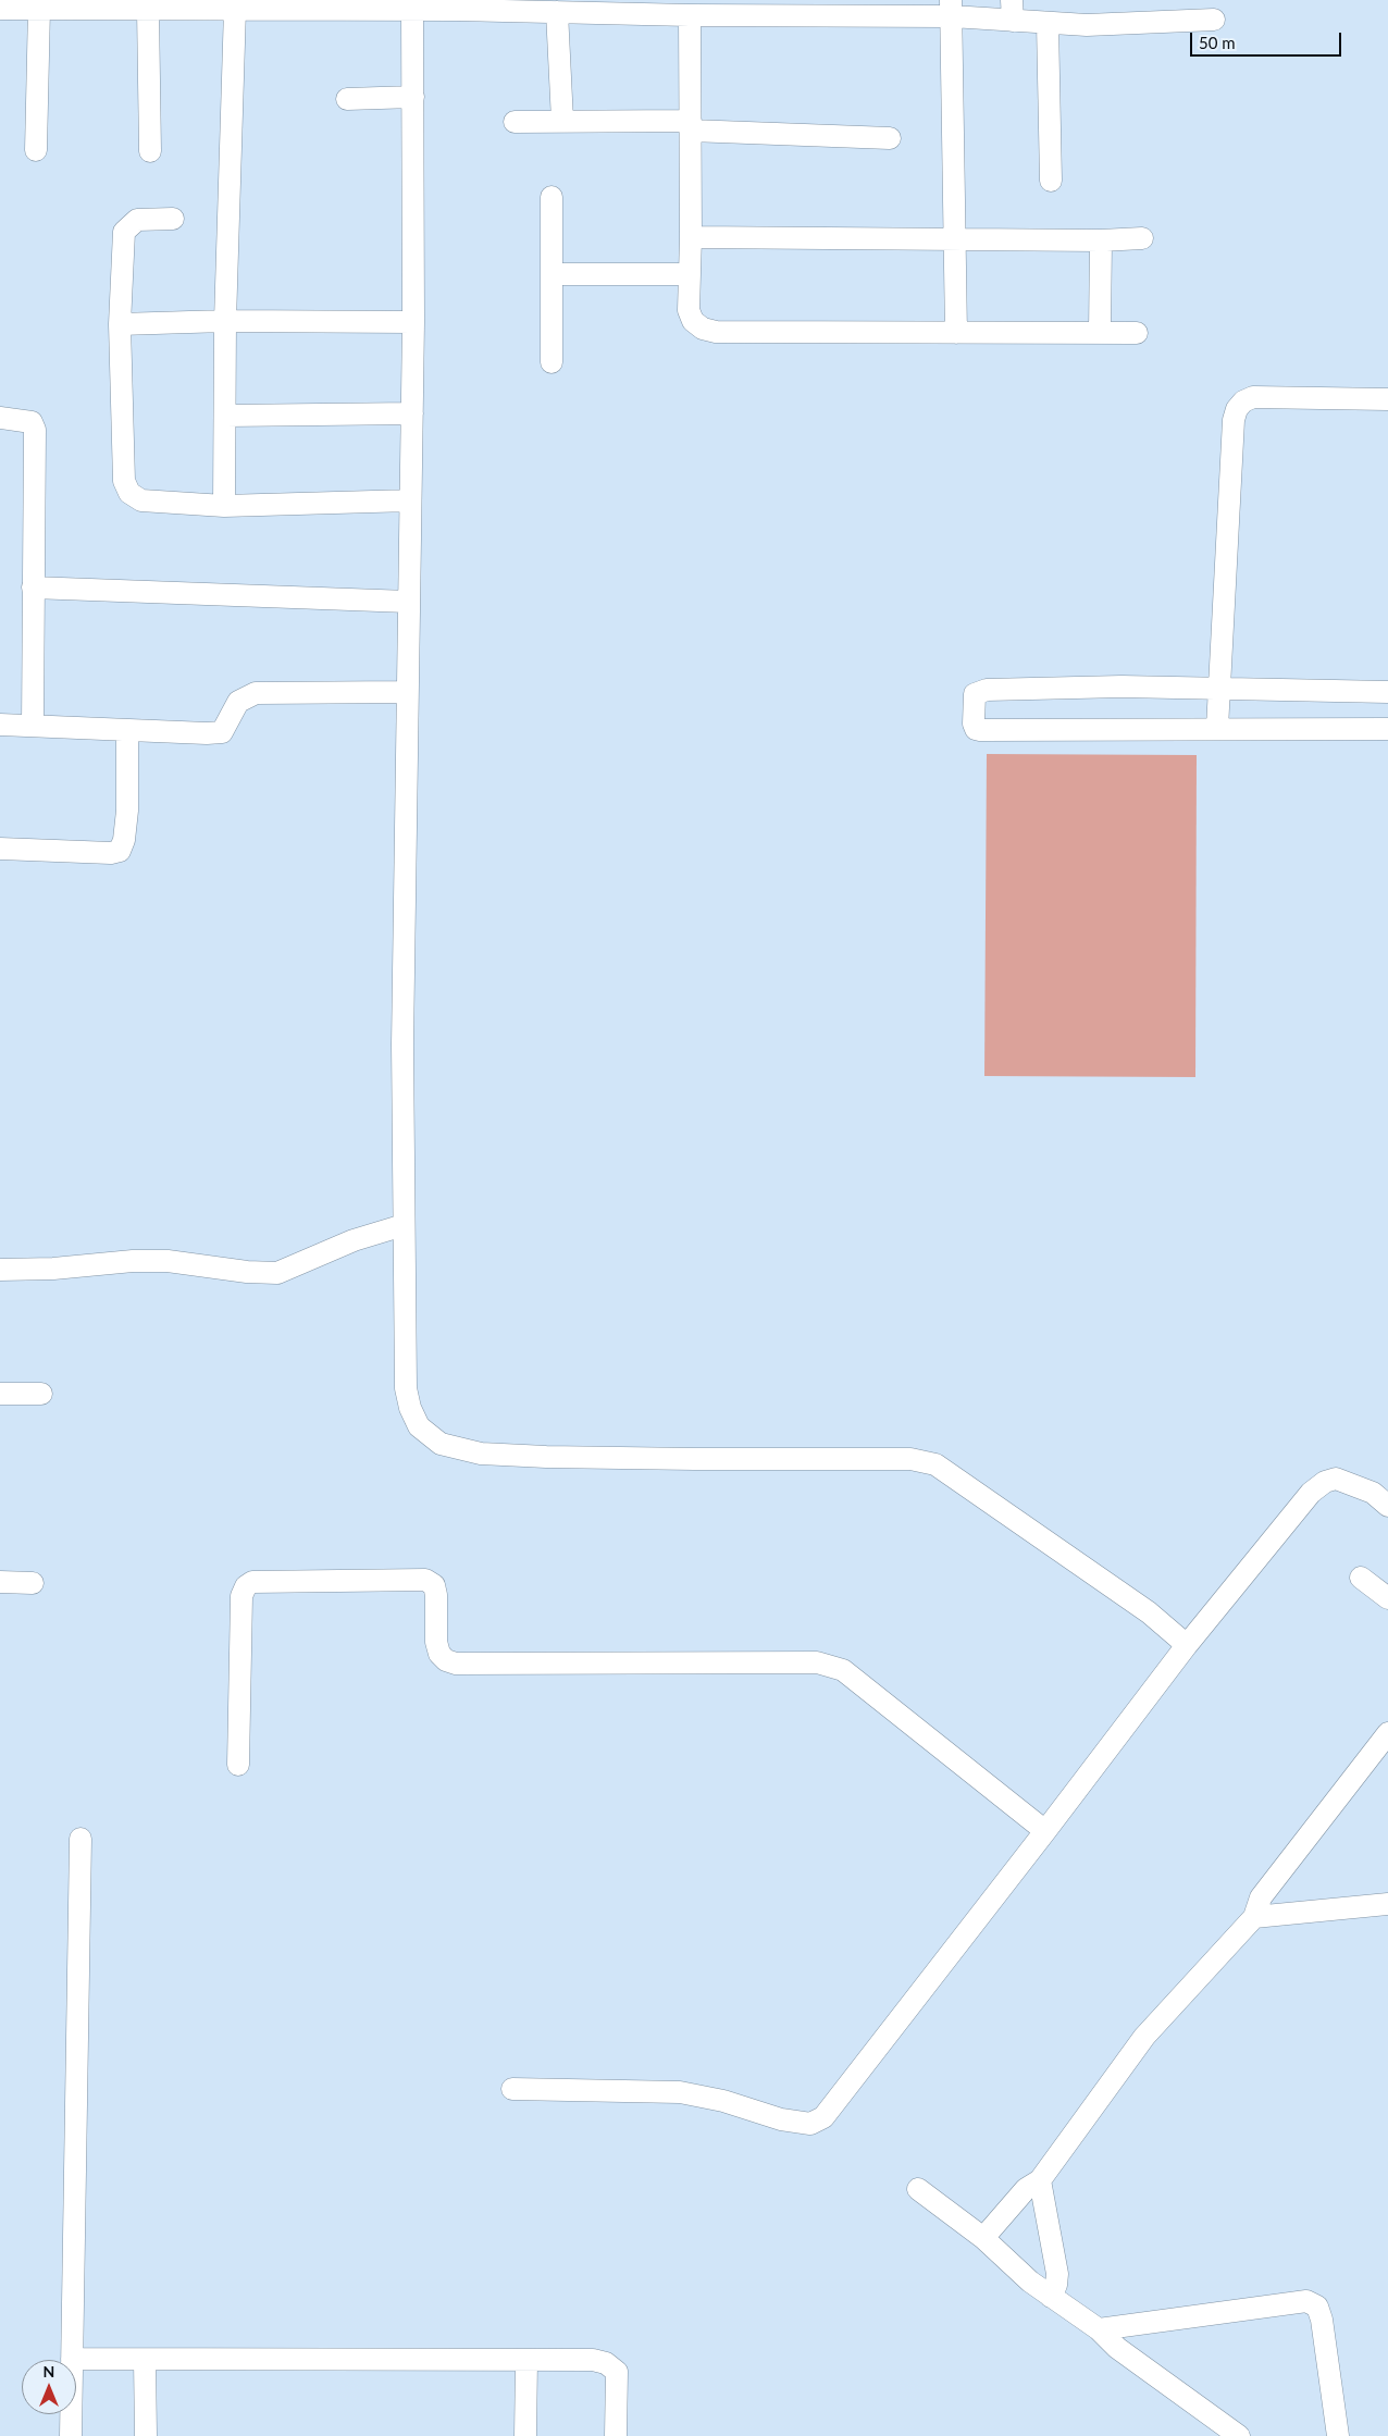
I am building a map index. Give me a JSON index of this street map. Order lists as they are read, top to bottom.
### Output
{
  "scale_bar": "50 m",
  "north": "top"
}
